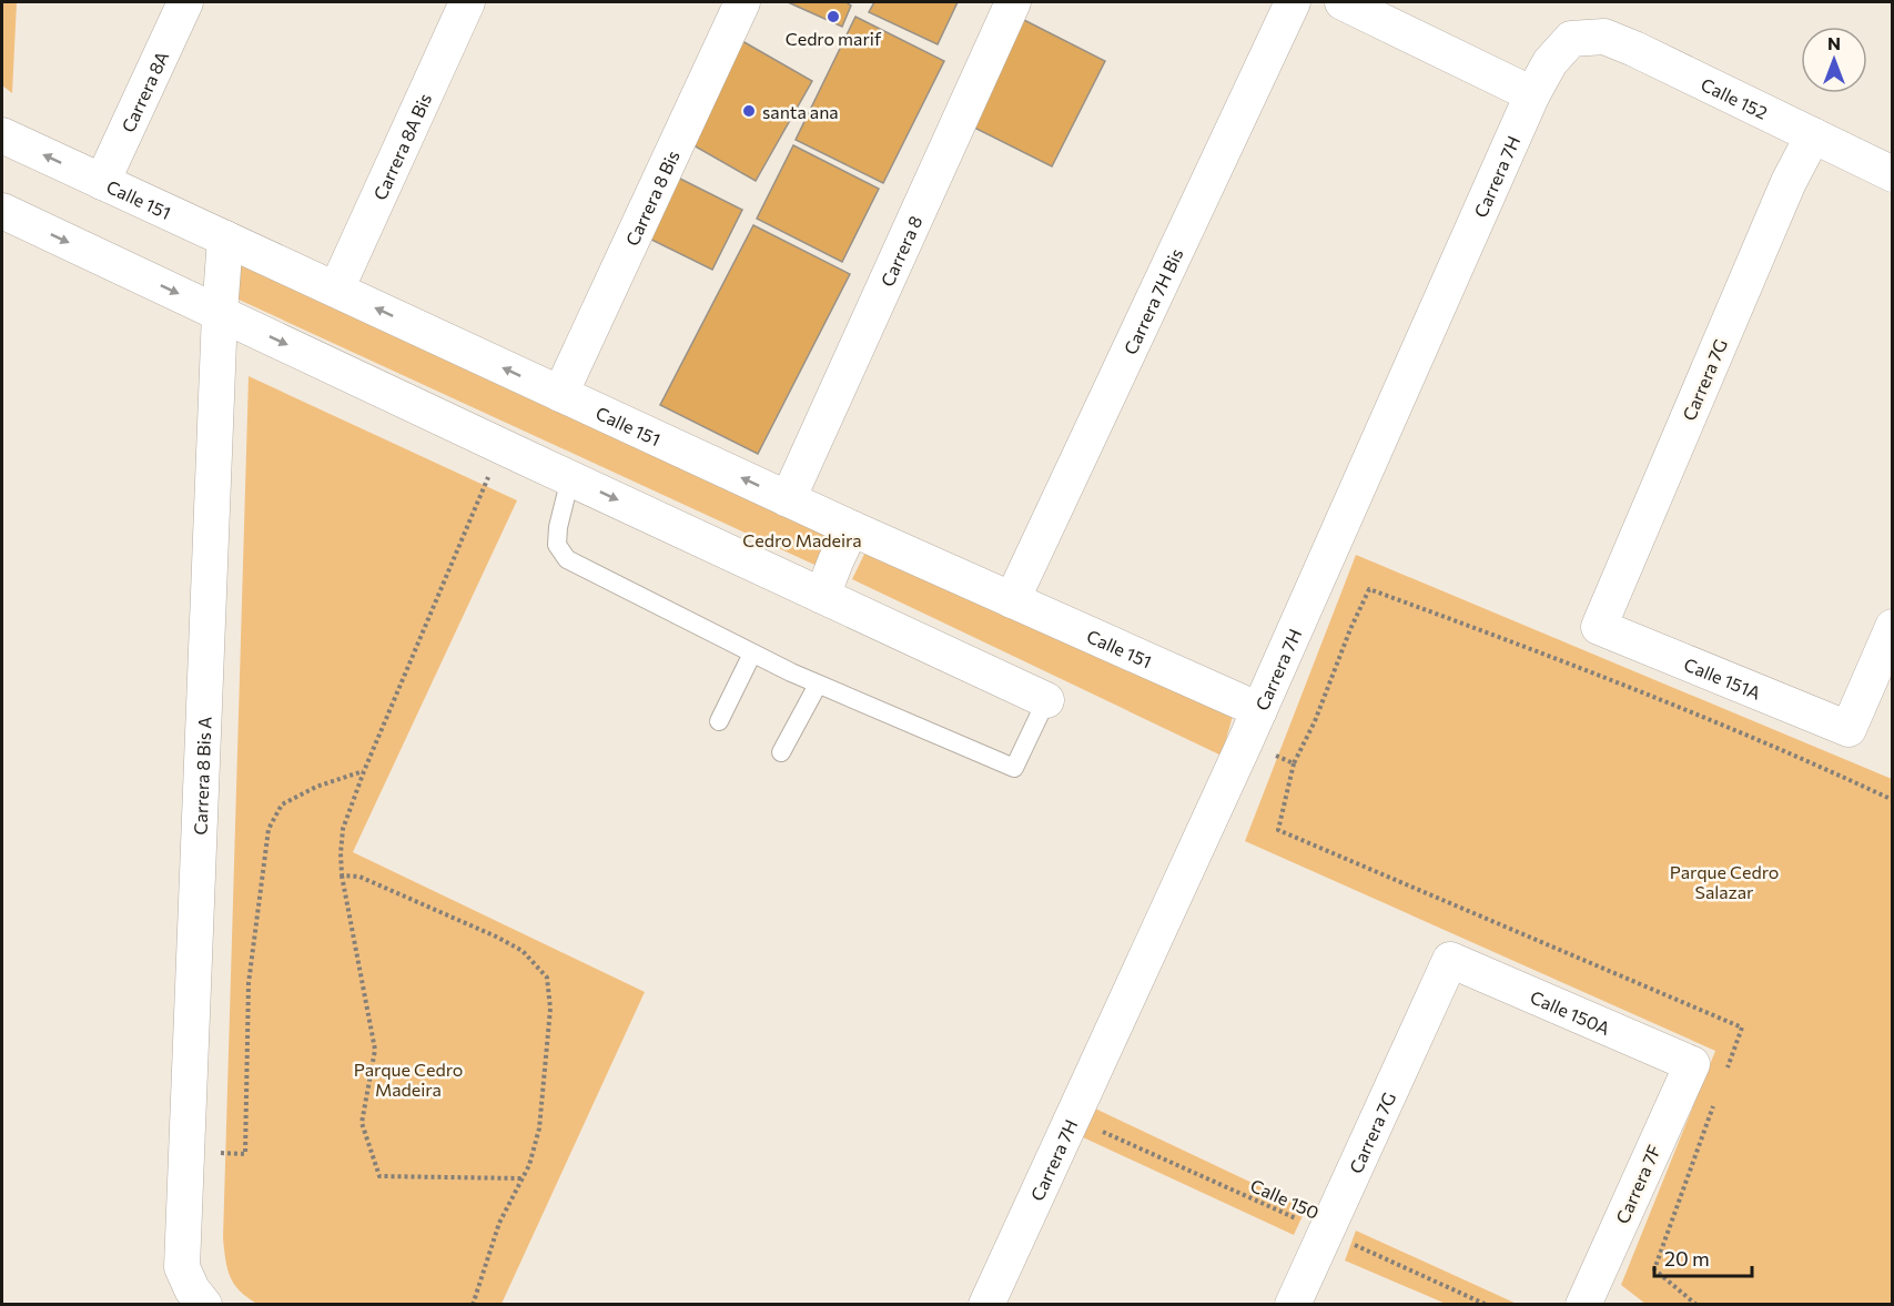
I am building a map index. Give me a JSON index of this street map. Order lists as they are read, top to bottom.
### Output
{
  "streets": {
    "street": [
      "Carrera 8A",
      "Calle 152",
      "Carrera 8A Bis",
      "Carrera 7H",
      "Carrera 8 Bis",
      "Calle 151",
      "Carrera 8",
      "Carrera 7H Bis",
      "Carrera 7G",
      "Calle 151A",
      "Carrera 8 Bis A",
      "Calle 150A",
      "Carrera 7F"
    ],
    "path": ["Calle 150"]
  },
  "crossings": [
    ["Carrera 8A", "Calle 151"],
    ["Calle 152", "Carrera 7H"],
    ["Calle 152", "Carrera 7G"],
    ["Carrera 8A Bis", "Calle 151"],
    ["Carrera 7H", "Calle 151"],
    ["Carrera 7H", "Calle 150"],
    ["Carrera 8 Bis", "Calle 151"],
    ["Calle 151", "Carrera 8"],
    ["Calle 151", "Carrera 7H Bis"],
    ["Calle 151", "Carrera 8 Bis A"],
    ["Carrera 7G", "Calle 151A"],
    ["Carrera 7G", "Calle 150A"],
    ["Carrera 7G", "Calle 150"],
    ["Calle 150A", "Carrera 7F"]
  ],
  "parks": ["Cedro Madeira", "Parque Cedro Salazar", "Parque Cedro Madeira"],
  "places": ["Cedro marif", "santa ana"],
  "scale_bar": "20 m",
  "north": "top"
}
